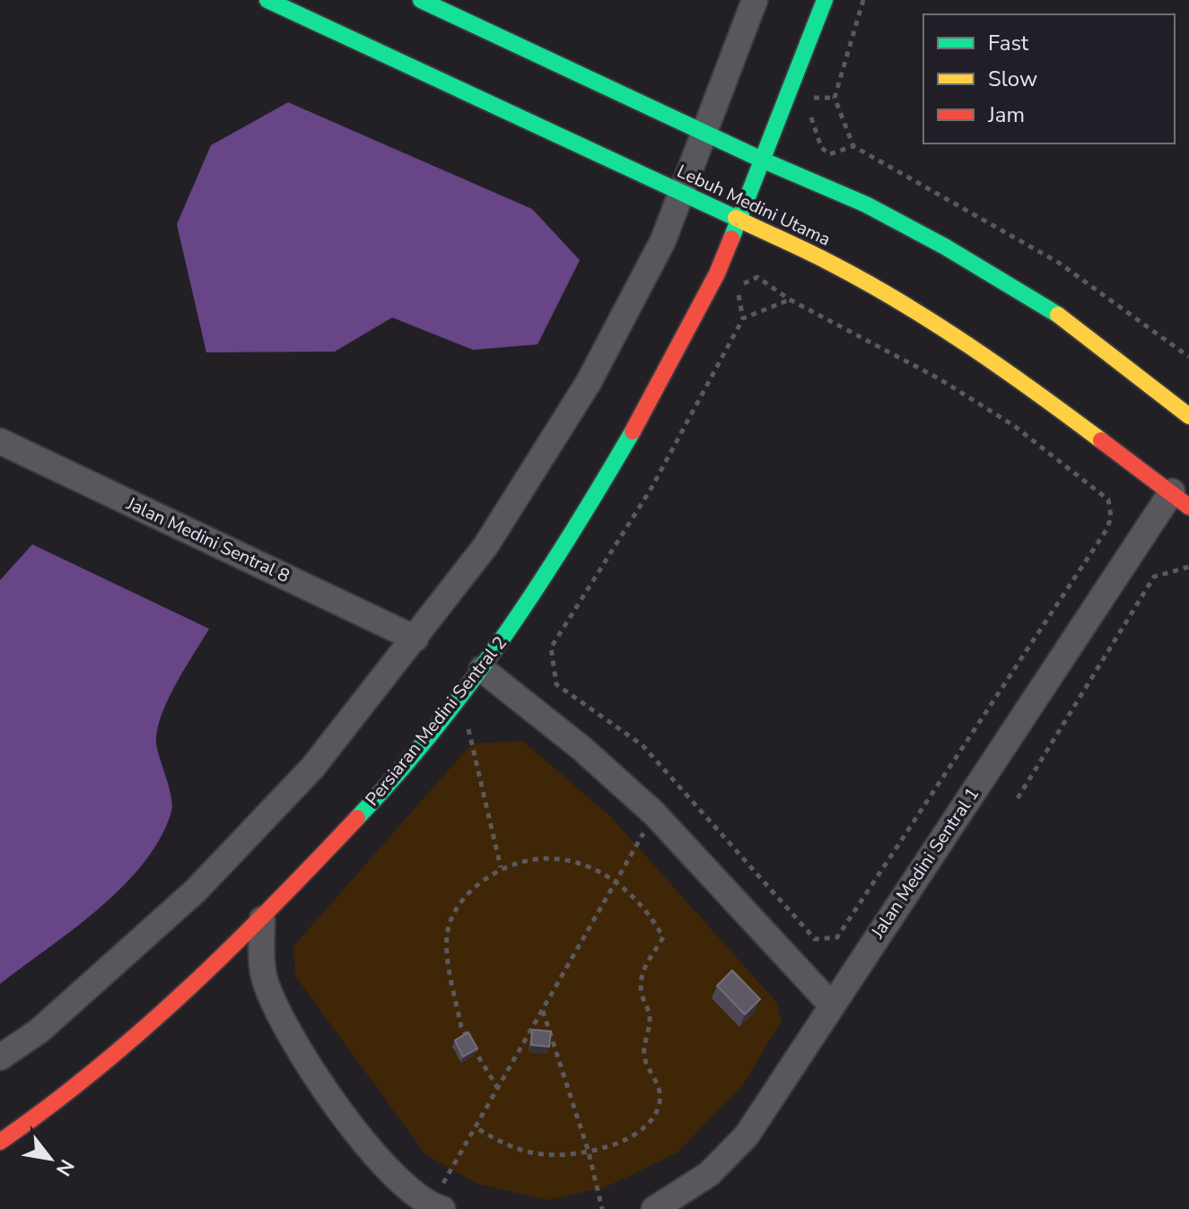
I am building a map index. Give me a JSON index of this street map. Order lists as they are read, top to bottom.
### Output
{
  "streets": {
    "main road": ["Lebuh Medini Utama", "Persiaran Medini Sentral 2"],
    "street": ["Jalan Medini Sentral 8", "Jalan Medini Sentral 1"]
  },
  "crossings": [
    ["Lebuh Medini Utama", "Persiaran Medini Sentral 2"],
    ["Lebuh Medini Utama", "Jalan Medini Sentral 1"]
  ],
  "legend": ["Fast", "Slow", "Jam"],
  "north": "bottom right"
}
